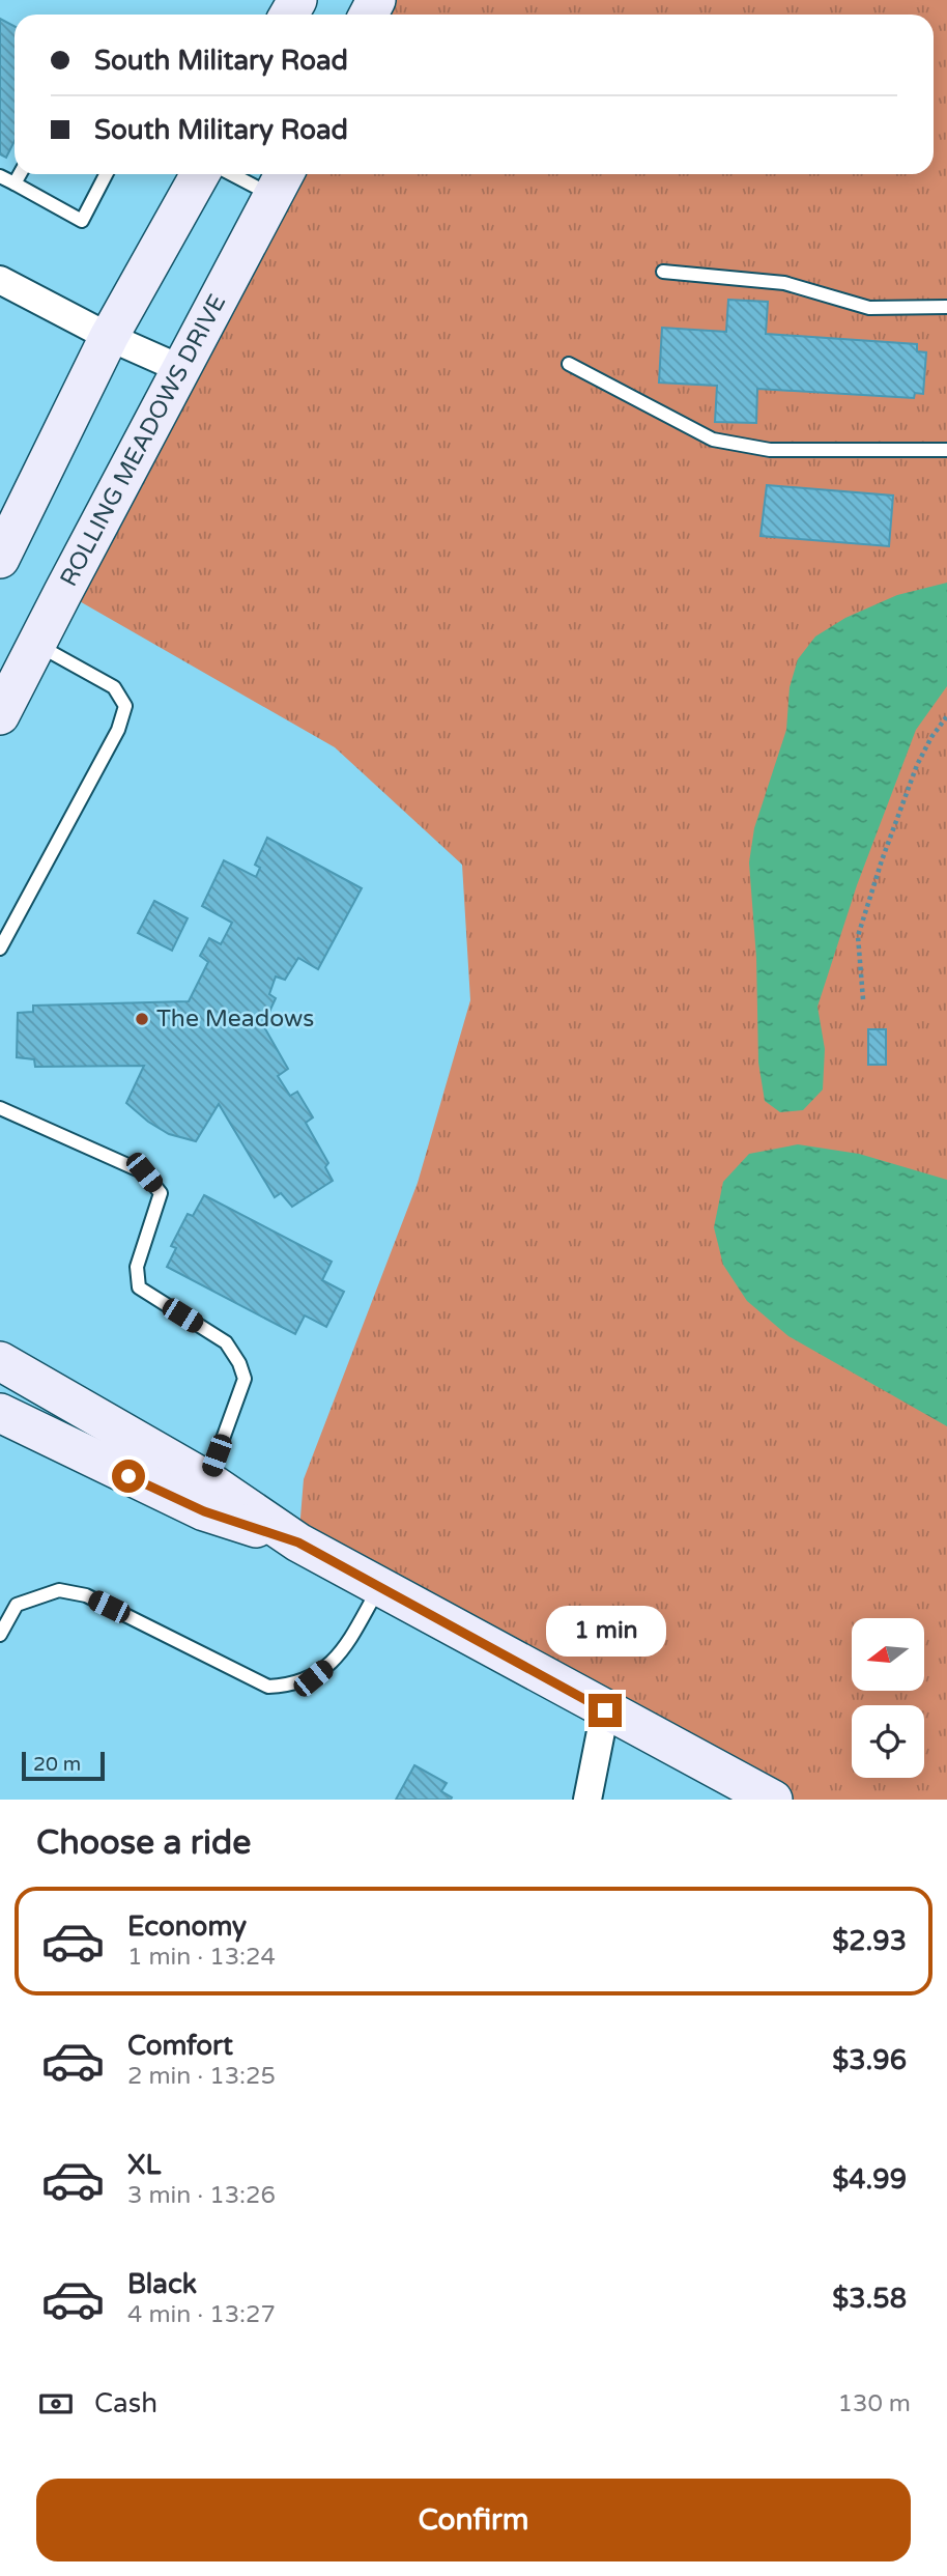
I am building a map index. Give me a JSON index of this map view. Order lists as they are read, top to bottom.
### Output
{
  "streets": {
    "main road": ["ROLLING MEADOWS DRIVE"]
  },
  "places": ["The Meadows"],
  "scale_bar": "20 m",
  "north": "left",
  "page": {
    "banner": ["South Military Road", "South Military Road"],
    "bubble": "1 min",
    "scale": "20 m",
    "heading": "Choose a ride",
    "list": [
      {
        "name": "Economy",
        "note": "1 min · 13:24",
        "value": "$2.93"
      },
      {
        "name": "Comfort",
        "note": "2 min · 13:25",
        "value": "$3.96"
      },
      {
        "name": "XL",
        "note": "3 min · 13:26",
        "value": "$4.99"
      },
      {
        "name": "Black",
        "note": "4 min · 13:27",
        "value": "$3.58"
      }
    ],
    "pay": ["Cash", "130 m"],
    "buttons": "Confirm"
  }
}
